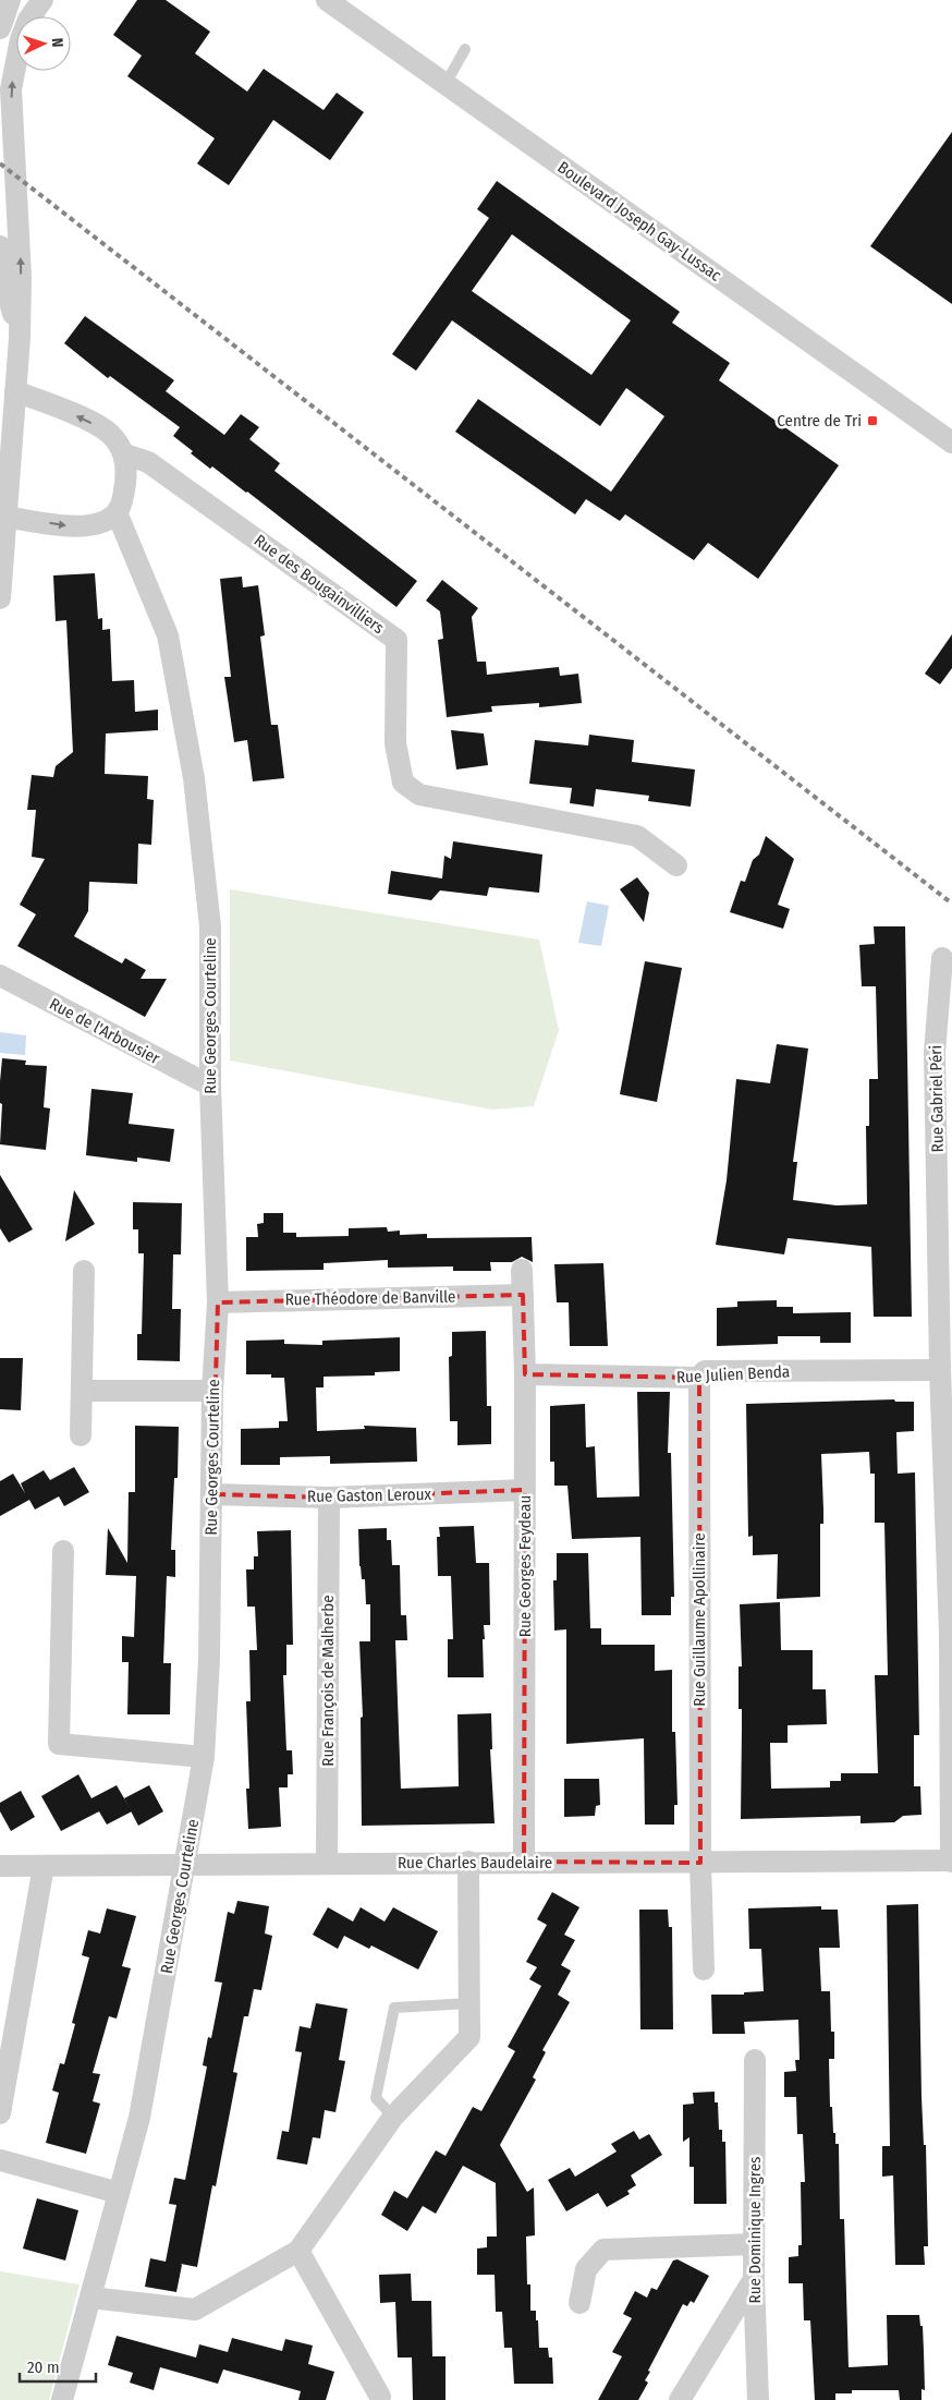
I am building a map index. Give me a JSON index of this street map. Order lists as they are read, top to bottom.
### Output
{
  "streets": {
    "street": [
      "Boulevard Joseph Gay-Lussac",
      "Rue des Bougainvilliers",
      "Rue Georges Courteline",
      "Rue de l'Arbousier",
      "Rue Gabriel Péri",
      "Rue Théodore de Banville",
      "Rue Julien Benda",
      "Rue Gaston Leroux",
      "Rue Georges Feydeau",
      "Rue Guillaume Apollinaire",
      "Rue François de Malherbe",
      "Rue Charles Baudelaire",
      "Rue Dominique Ingres"
    ]
  },
  "crossings": [
    ["Rue Georges Courteline", "Rue de l'Arbousier"],
    ["Rue Georges Courteline", "Rue Théodore de Banville"],
    ["Rue Georges Courteline", "Rue Gaston Leroux"],
    ["Rue Georges Courteline", "Rue Charles Baudelaire"],
    ["Rue Gabriel Péri", "Rue Julien Benda"],
    ["Rue Gabriel Péri", "Rue Charles Baudelaire"],
    ["Rue Théodore de Banville", "Rue Georges Feydeau"],
    ["Rue Julien Benda", "Rue Georges Feydeau"],
    ["Rue Julien Benda", "Rue Guillaume Apollinaire"],
    ["Rue Gaston Leroux", "Rue Georges Feydeau"],
    ["Rue Gaston Leroux", "Rue François de Malherbe"],
    ["Rue Georges Feydeau", "Rue Charles Baudelaire"],
    ["Rue Guillaume Apollinaire", "Rue Charles Baudelaire"],
    ["Rue François de Malherbe", "Rue Charles Baudelaire"]
  ],
  "places": {
    "transit": ["Centre de Tri"]
  },
  "scale_bar": "20 m",
  "north": "right"
}
